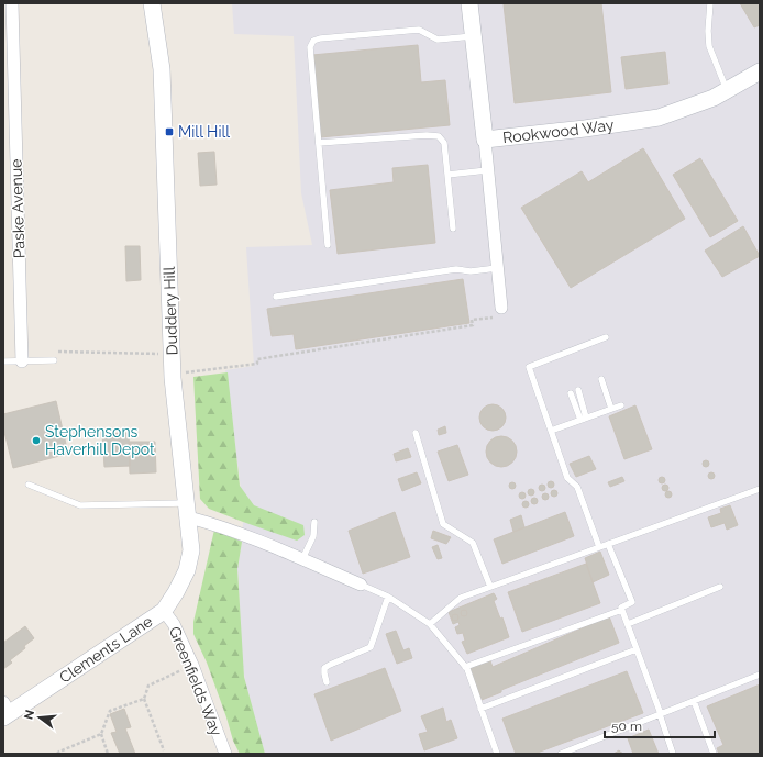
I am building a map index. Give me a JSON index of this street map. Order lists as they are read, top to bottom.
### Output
{
  "streets": {
    "street": [
      "Rookwood Way",
      "Paske Avenue",
      "Duddery Hill",
      "Clements Lane",
      "Greenfields Way"
    ]
  },
  "crossings": [
    ["Duddery Hill", "Clements Lane"],
    ["Duddery Hill", "Greenfields Way"],
    ["Clements Lane", "Greenfields Way"]
  ],
  "places": {
    "transit": ["Mill Hill"],
    "other": ["Stephensons Haverhill Depot"]
  },
  "scale_bar": "50 m",
  "north": "left"
}
